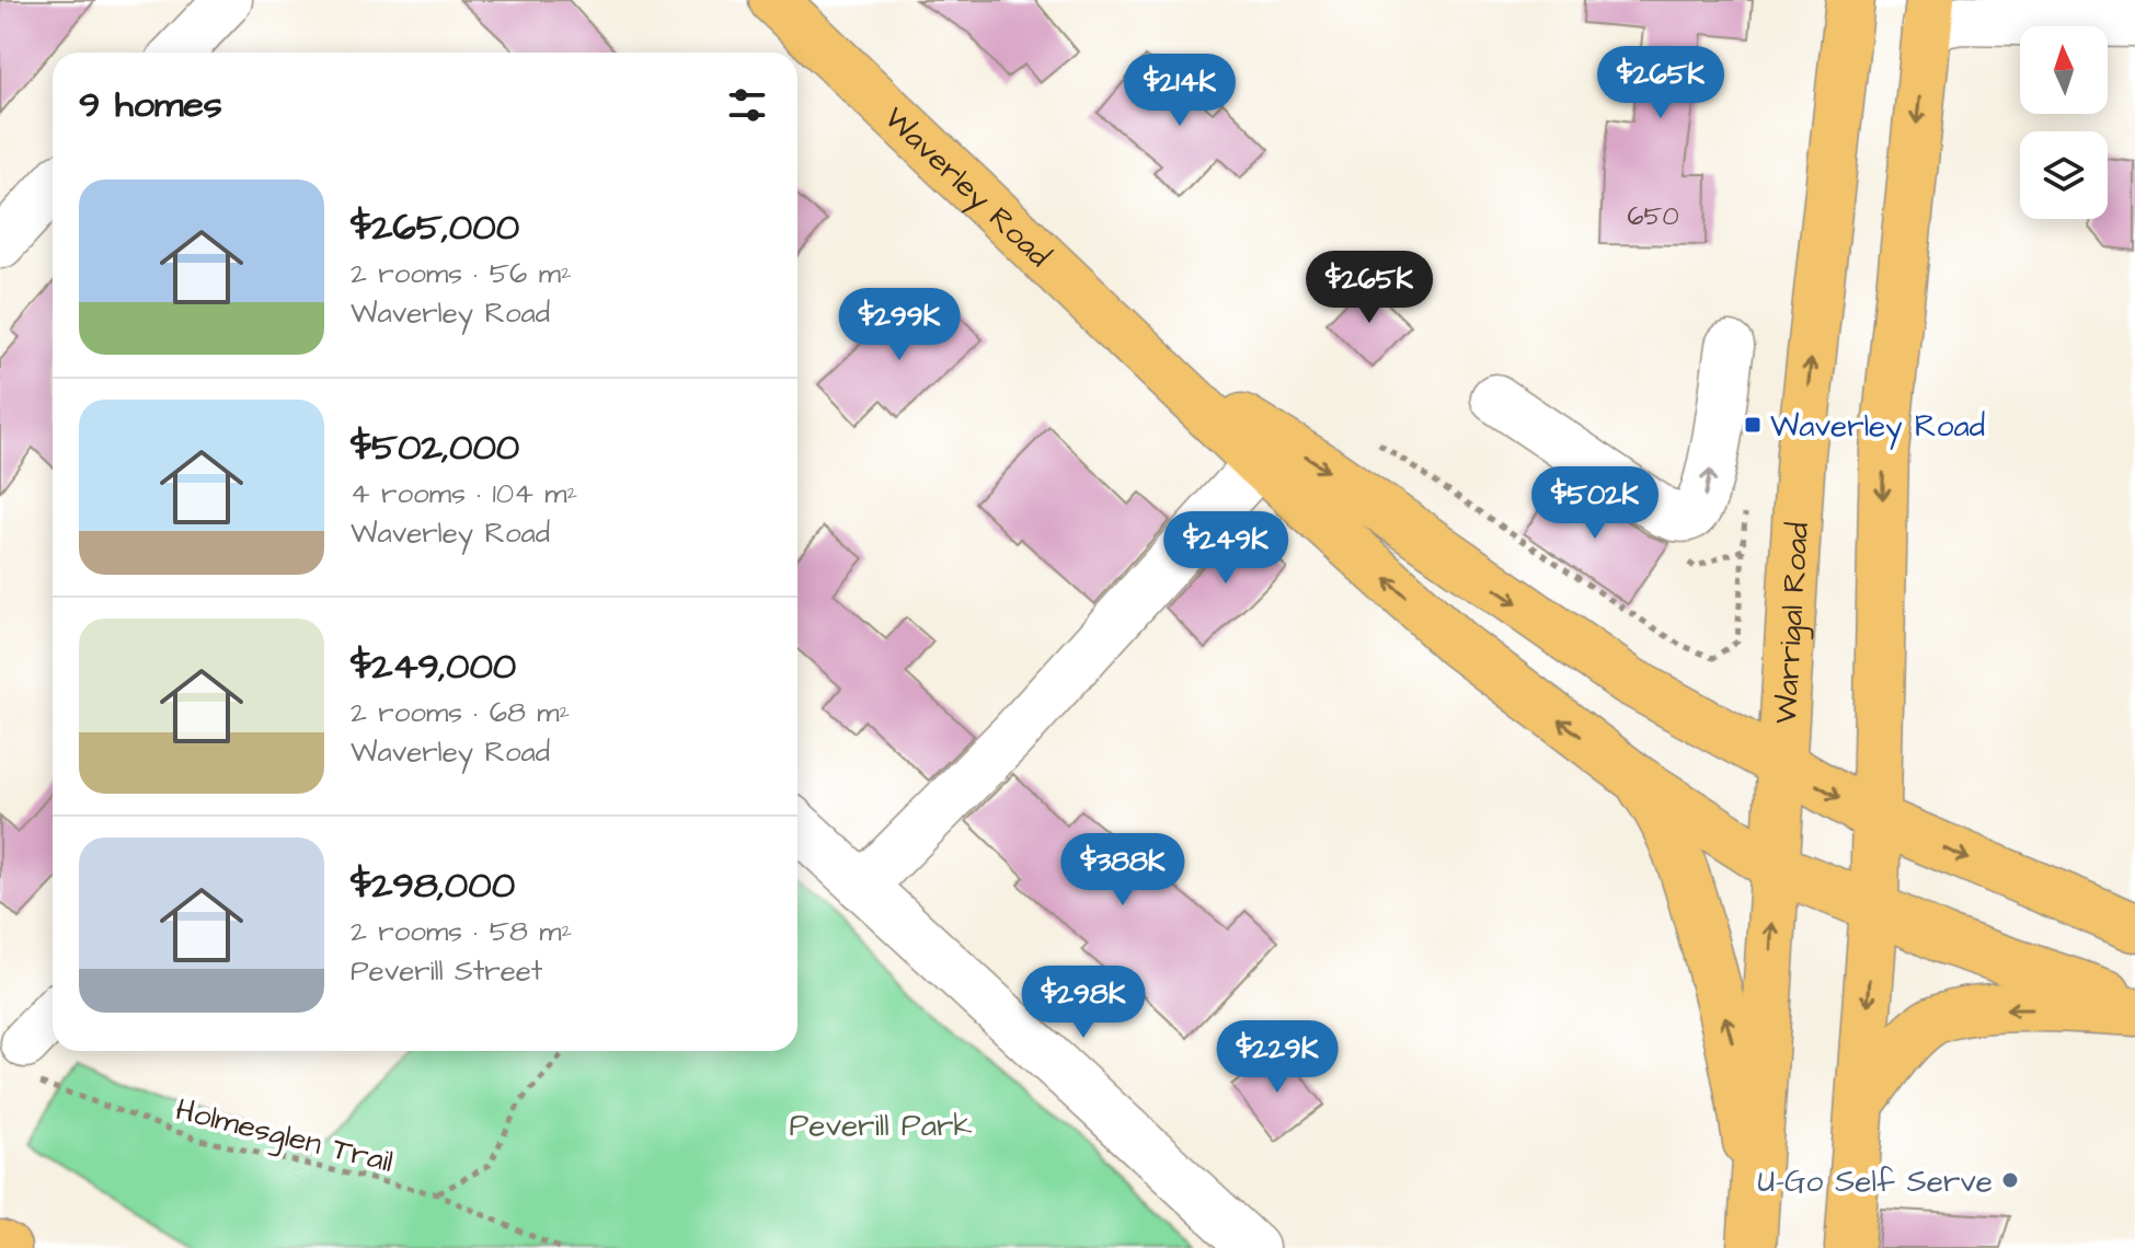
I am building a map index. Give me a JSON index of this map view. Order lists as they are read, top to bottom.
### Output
{
  "streets": {
    "main road": ["Waverley Road", "Warrigal Road"],
    "path": ["Holmesglen Trail"]
  },
  "crossings": [
    ["Waverley Road", "Warrigal Road"]
  ],
  "parks": ["Peverill Park"],
  "places": {
    "transit": ["Waverley Road"],
    "other": ["U-Go Self Serve"]
  },
  "house_numbers": ["650"],
  "north": "top",
  "page": {
    "price": [
      "$265K",
      "$214K",
      "$265K",
      "$299K",
      "$502K",
      "$249K",
      "$388K",
      "$298K",
      "$229K"
    ],
    "heading": "9 homes",
    "list": [
      {
        "name": "$265,000",
        "note": "2 rooms · 56 m² · Waverley Road"
      },
      {
        "name": "$502,000",
        "note": "4 rooms · 104 m² · Waverley Road"
      },
      {
        "name": "$249,000",
        "note": "2 rooms · 68 m² · Waverley Road"
      },
      {
        "name": "$298,000",
        "note": "2 rooms · 58 m² · Peverill Street"
      }
    ]
  }
}
